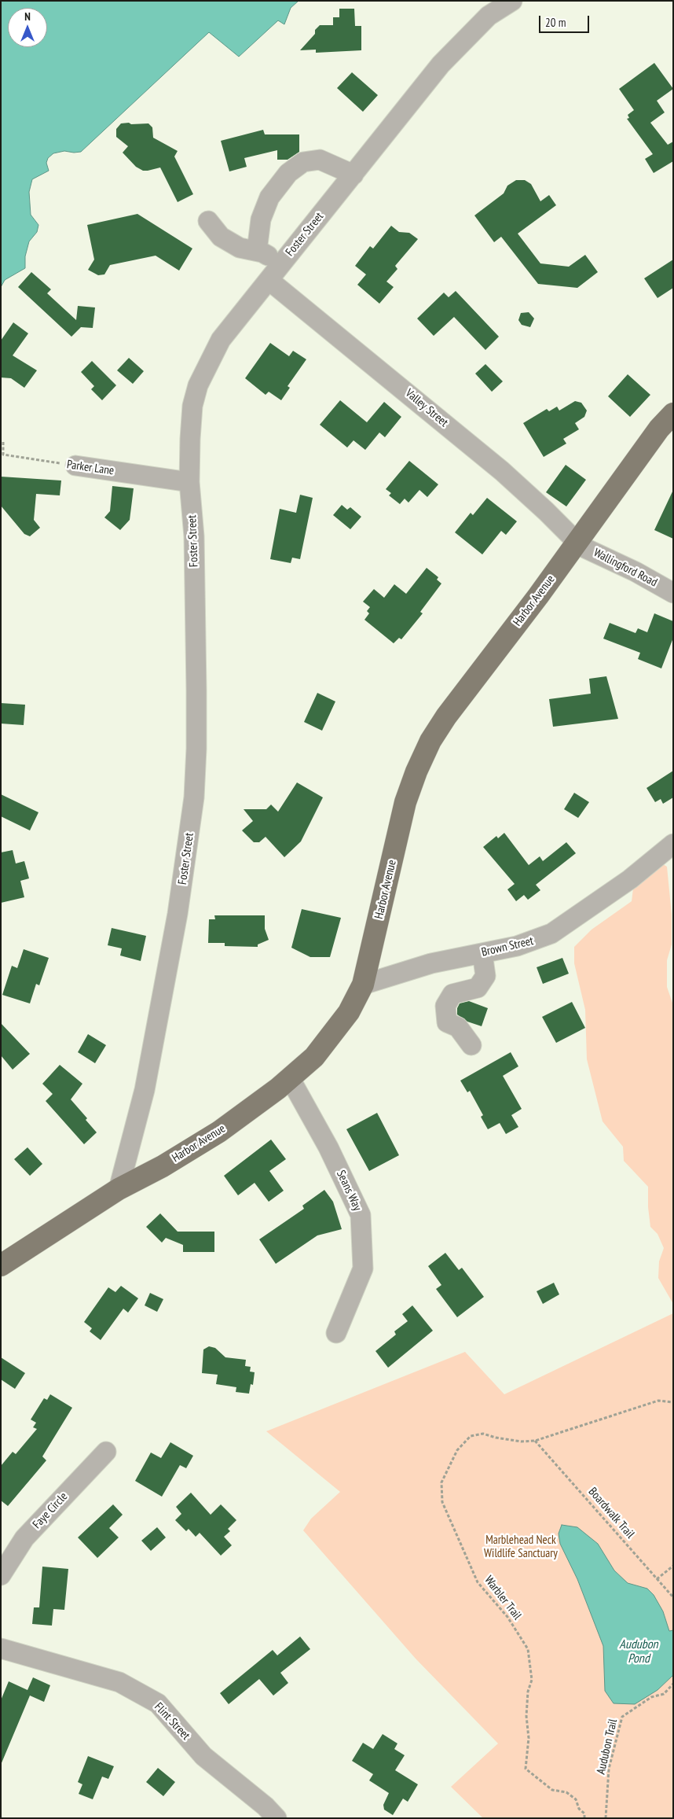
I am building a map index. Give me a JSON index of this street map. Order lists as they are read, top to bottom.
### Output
{
  "streets": {
    "main road": ["Harbor Avenue"],
    "street": [
      "Foster Street",
      "Valley Street",
      "Parker Lane",
      "Wallingford Road",
      "Brown Street",
      "Seans Way",
      "Faye Circle",
      "Flint Street"
    ],
    "path": ["Boardwalk Trail", "Warbler Trail", "Audubon Trail"]
  },
  "crossings": [
    ["Foster Street", "Valley Street"],
    ["Foster Street", "Parker Lane"],
    ["Foster Street", "Harbor Avenue"],
    ["Valley Street", "Wallingford Road"],
    ["Valley Street", "Harbor Avenue"],
    ["Wallingford Road", "Harbor Avenue"],
    ["Harbor Avenue", "Brown Street"],
    ["Harbor Avenue", "Seans Way"],
    ["Boardwalk Trail", "Warbler Trail"]
  ],
  "water": ["Audubon Pond"],
  "parks": ["Marblehead Neck Wildlife Sanctuary"],
  "scale_bar": "20 m",
  "north": "top"
}
